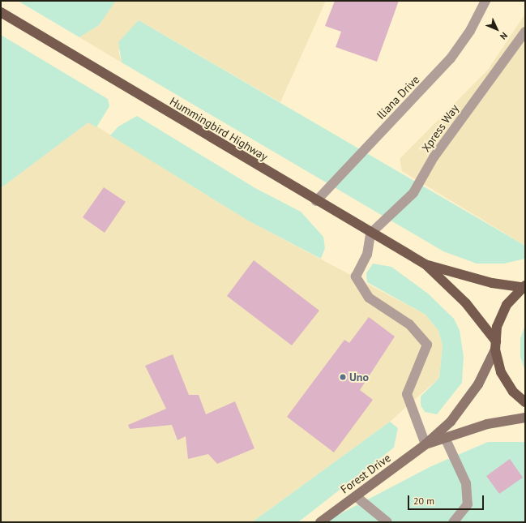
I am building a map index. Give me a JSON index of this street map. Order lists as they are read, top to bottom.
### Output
{
  "streets": {
    "main road": ["Hummingbird Highway", "Forest Drive"],
    "street": ["Iliana Drive", "Xpress Way"]
  },
  "crossings": [
    ["Iliana Drive", "Hummingbird Highway"],
    ["Xpress Way", "Hummingbird Highway"],
    ["Hummingbird Highway", "Forest Drive"]
  ],
  "places": ["Uno"],
  "scale_bar": "20 m",
  "north": "bottom right"
}
